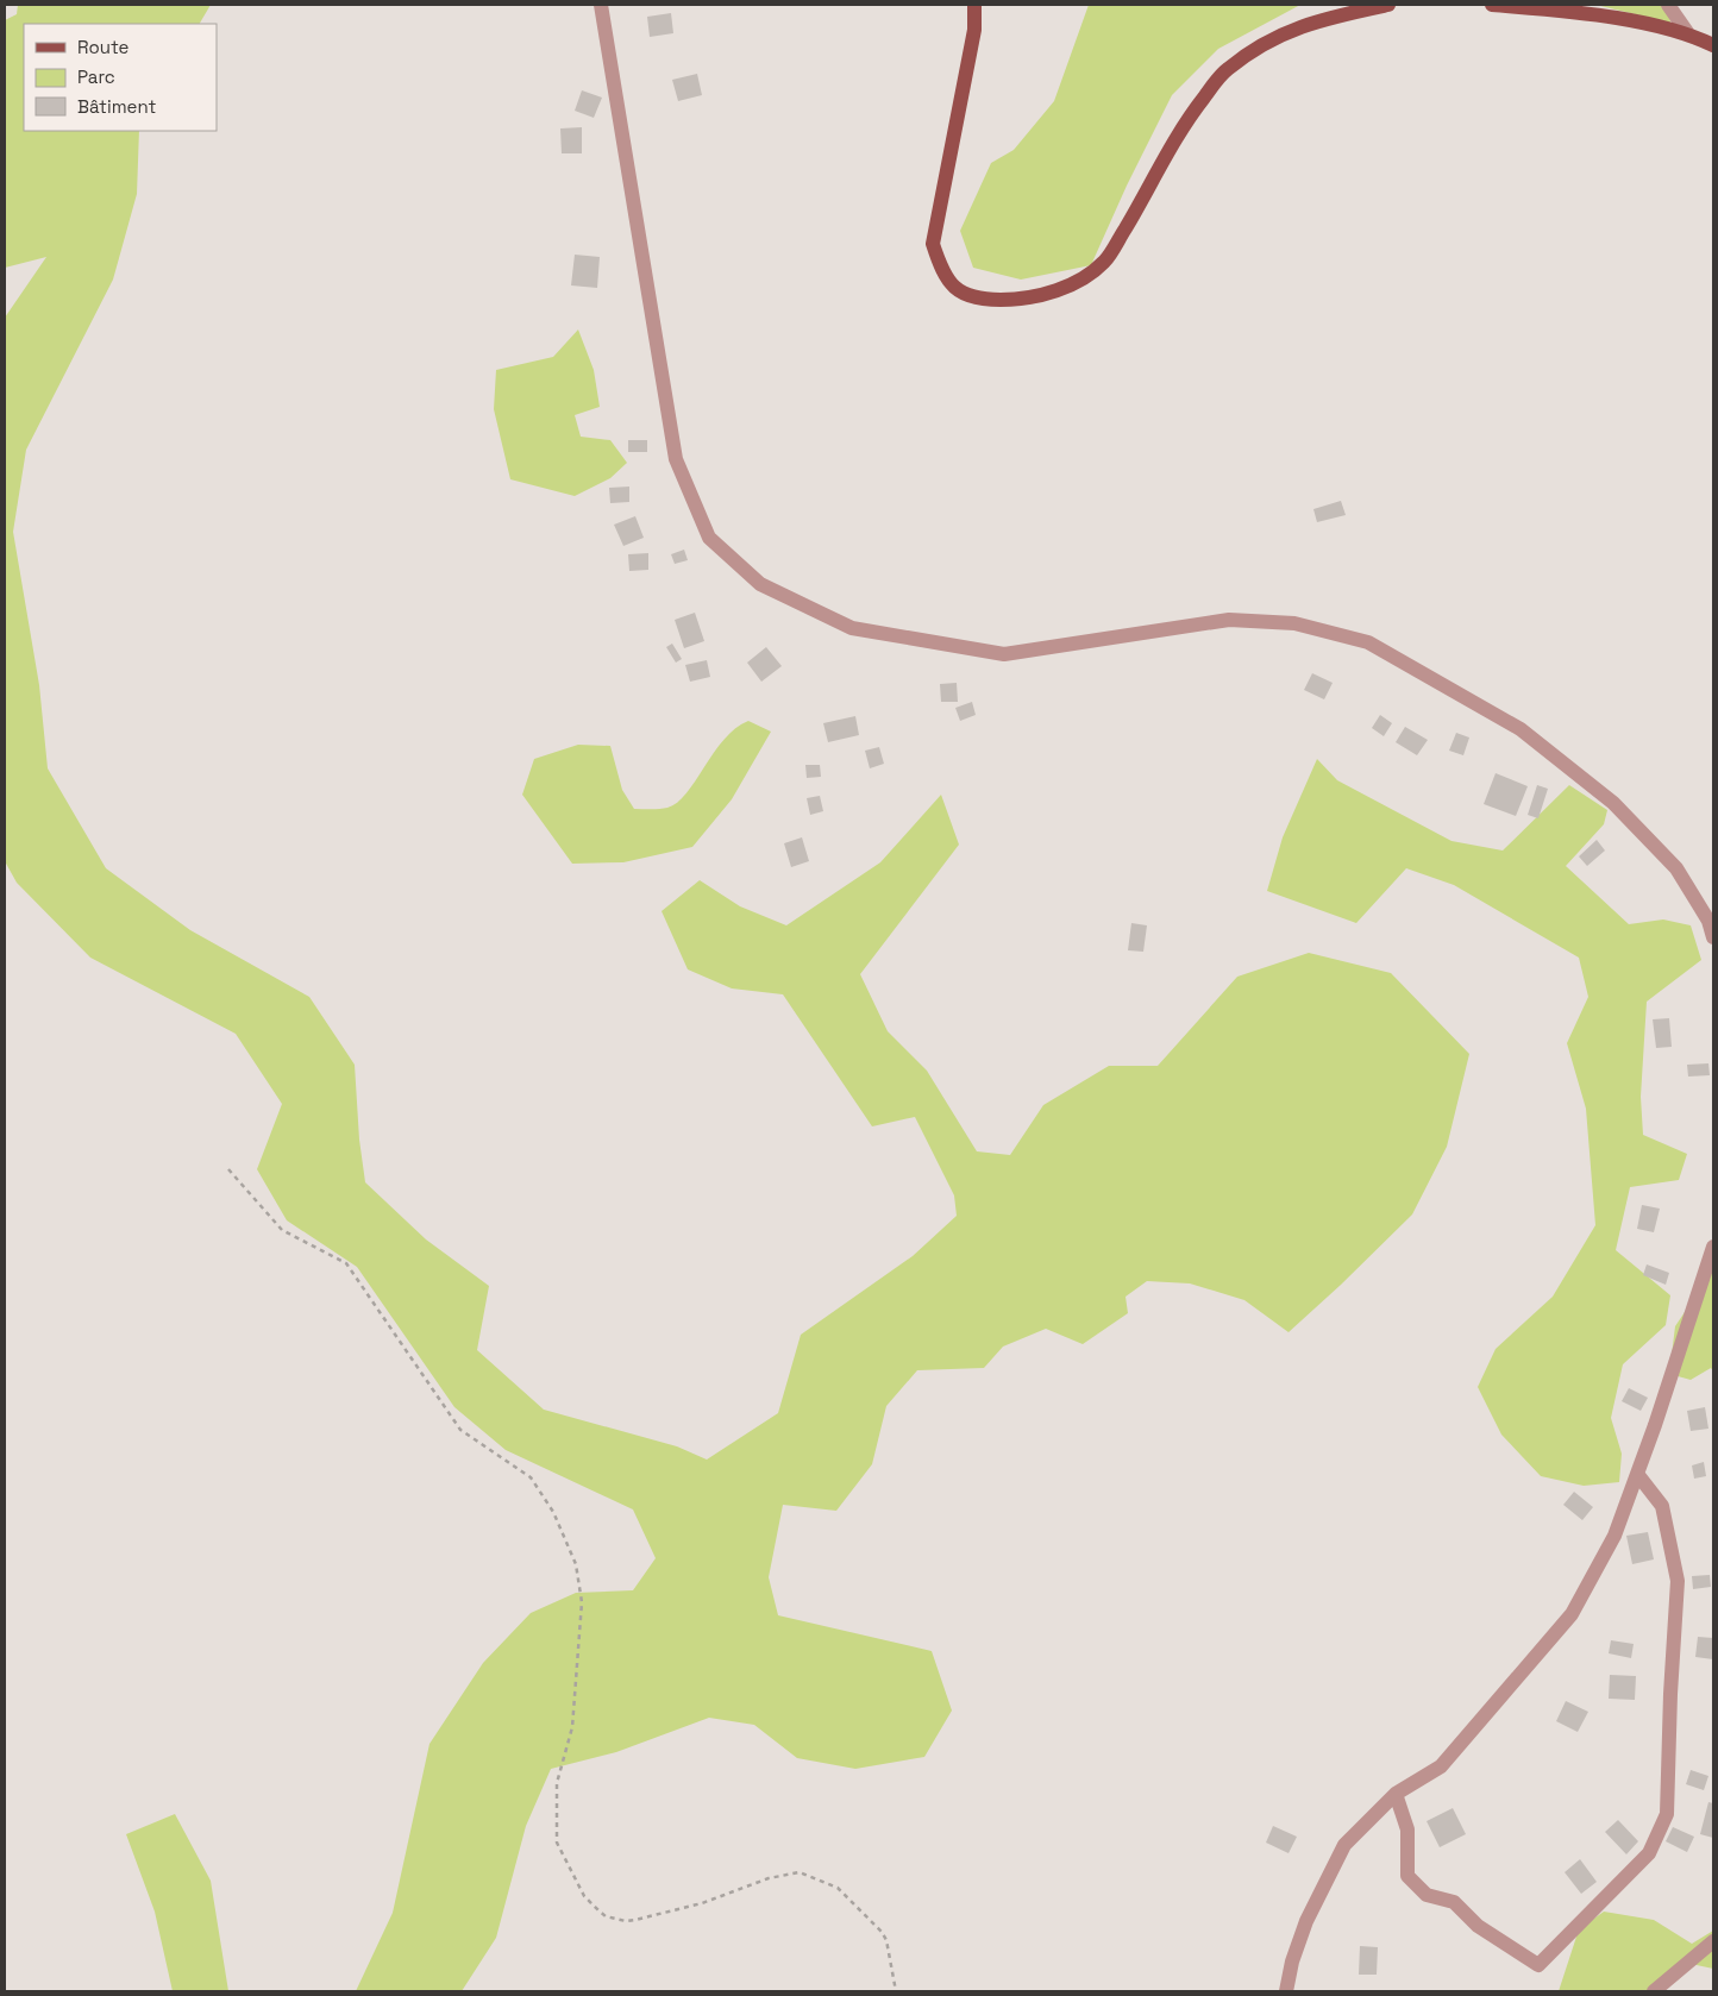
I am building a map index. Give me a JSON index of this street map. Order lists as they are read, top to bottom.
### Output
{
  "legend": ["Route", "Parc", "Bâtiment"]
}
